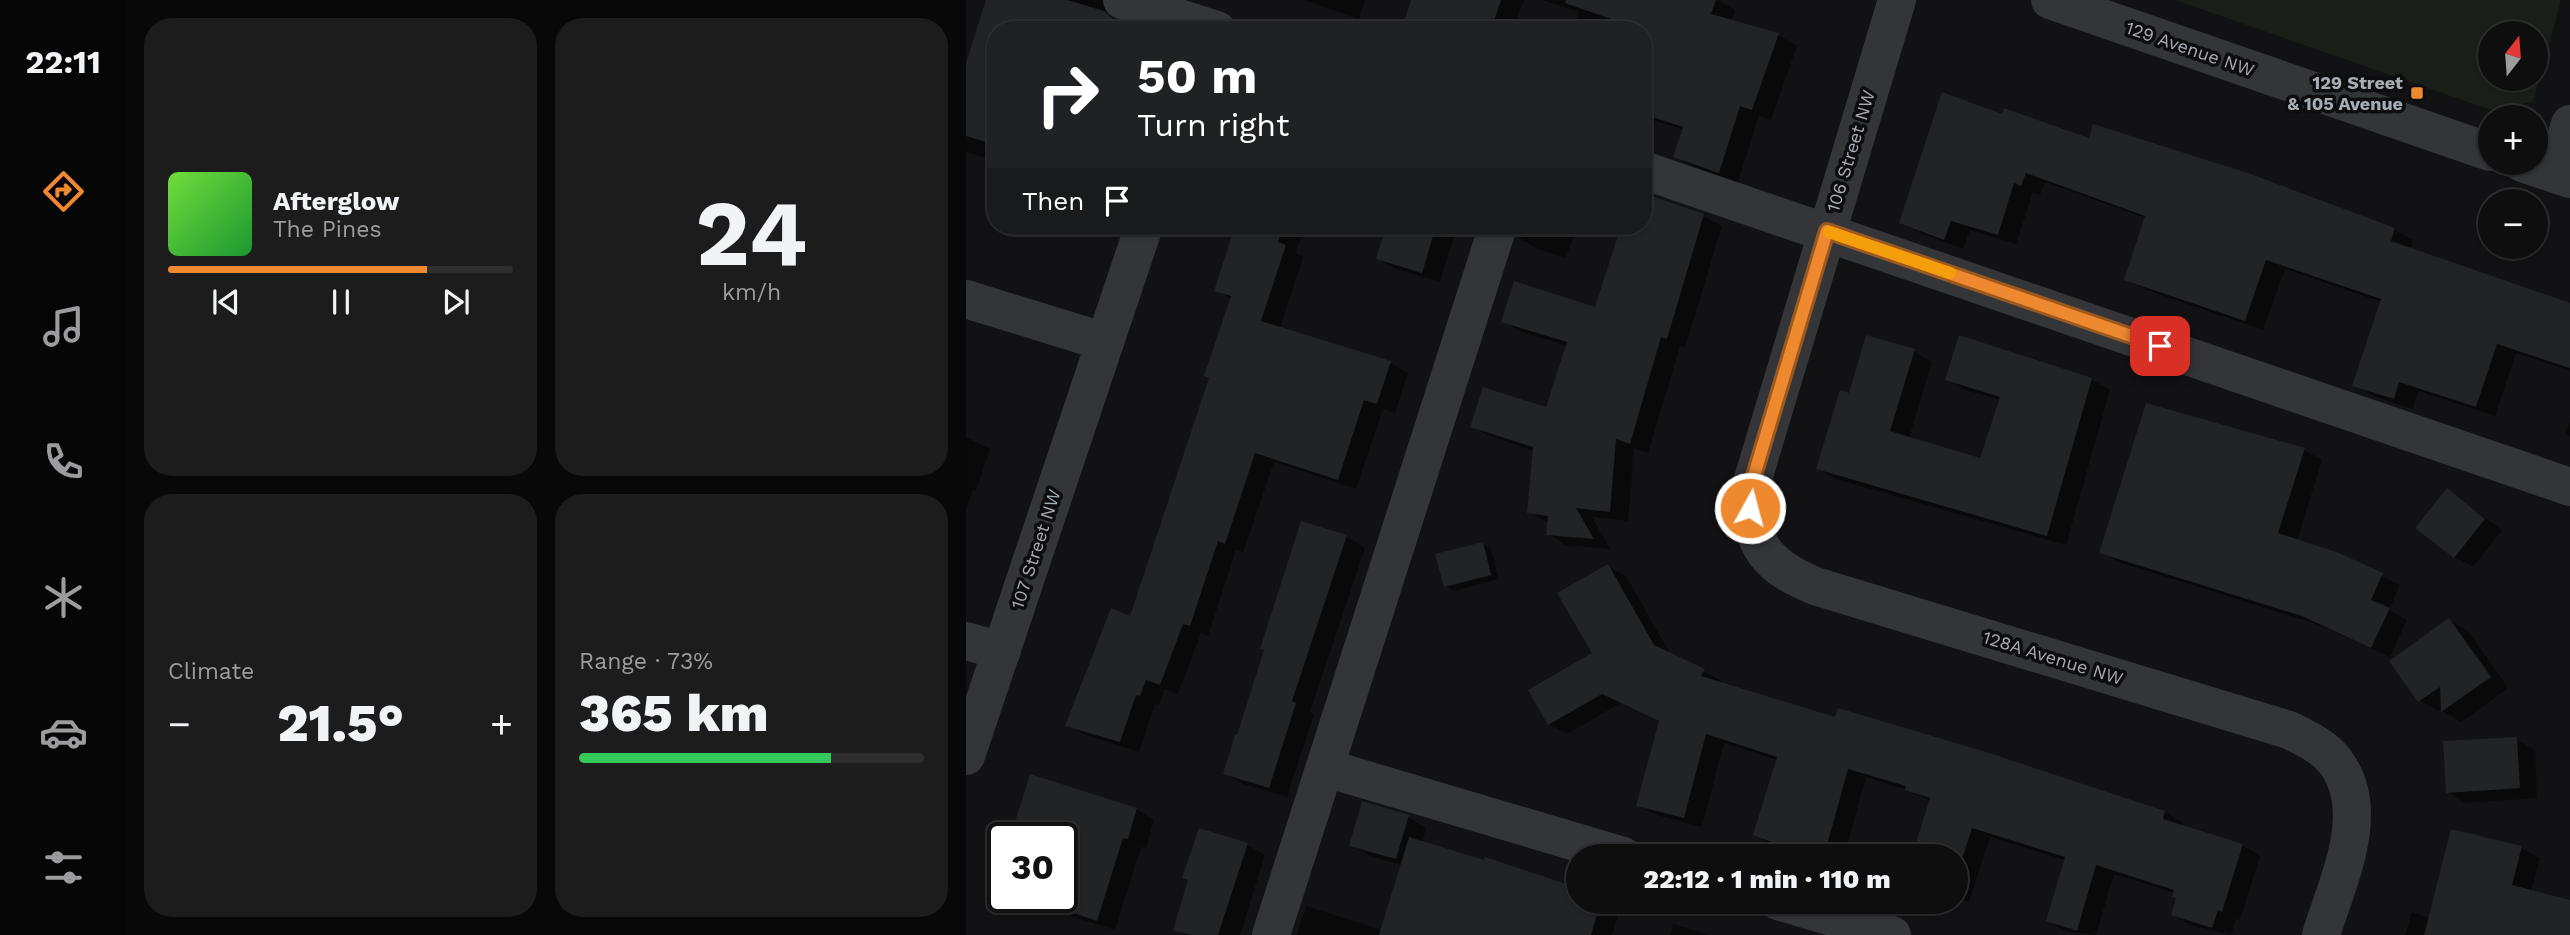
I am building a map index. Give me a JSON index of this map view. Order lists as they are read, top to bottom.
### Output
{
  "streets": {
    "street": [
      "129 Avenue NW",
      "106 Street NW",
      "107 Street NW",
      "128A Avenue NW"
    ]
  },
  "crossings": [
    ["106 Street NW", "128A Avenue NW"]
  ],
  "places": {
    "transit": ["129 Street & 105 Avenue"]
  },
  "north": "top",
  "page": {
    "tabs": "22:11",
    "tile": [
      ["24", "km/h"],
      "Climate",
      ["Range · 73%", "365 km"]
    ],
    "map_buttons": ["+", "−"],
    "turn": ["50 m", "Turn right"],
    "then": "Then",
    "song": ["Afterglow", "The Pines"],
    "heat": ["−", "21.5°", "+"],
    "limit": "30",
    "trip": "22:12 · 1 min · 110 m"
  }
}
